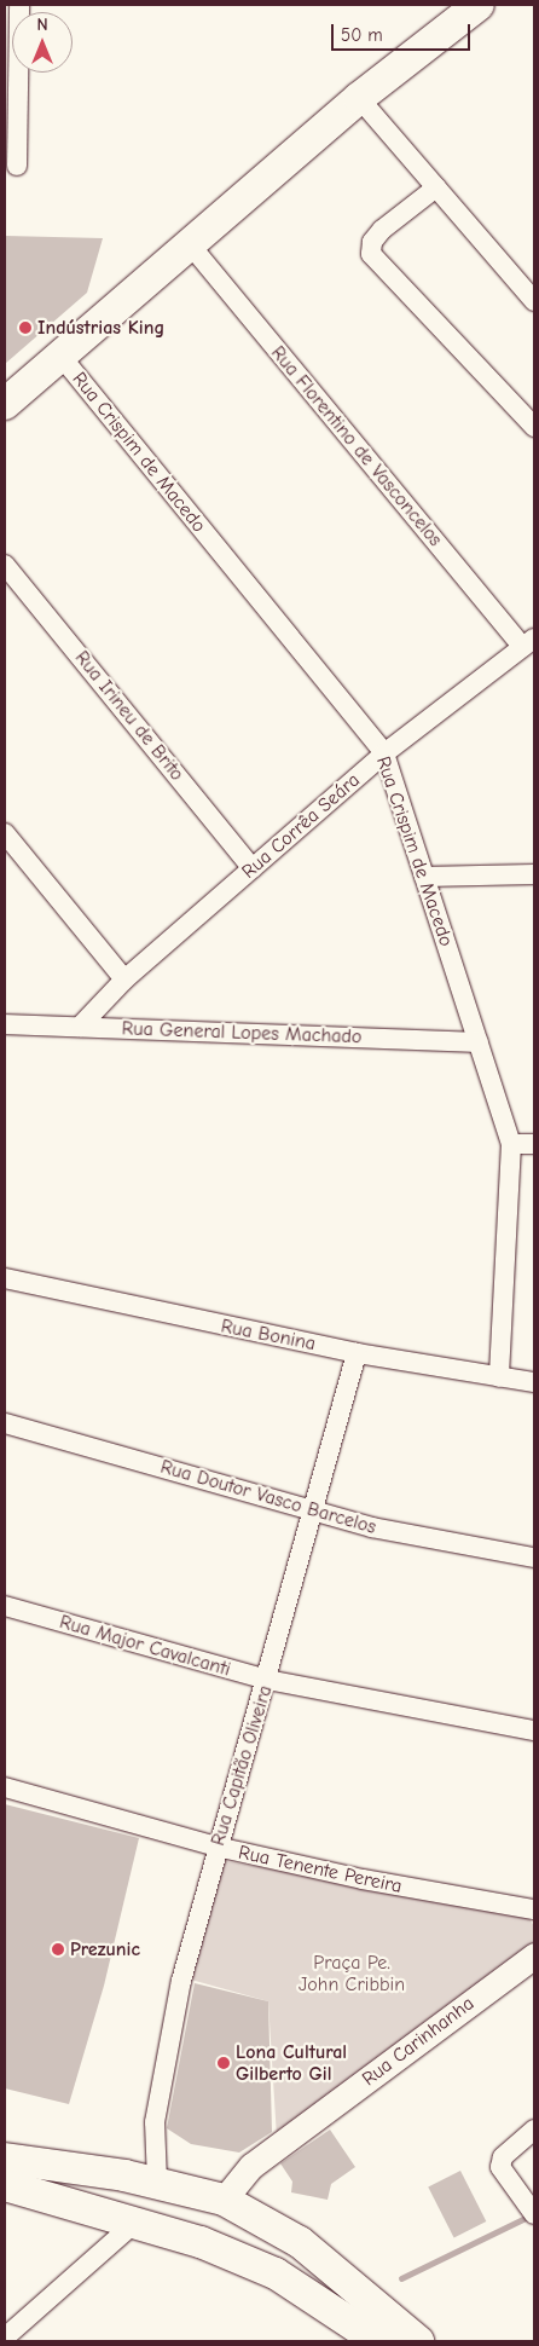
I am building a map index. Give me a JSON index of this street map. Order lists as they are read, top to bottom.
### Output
{
  "streets": {
    "street": [
      "Rua Florentino de Vasconcelos",
      "Rua Crispim de Macedo",
      "Rua Irineu de Brito",
      "Rua Corrêa Seára",
      "Rua General Lopes Machado",
      "Rua Bonina",
      "Rua Doutor Vasco Barcelos",
      "Rua Major Cavalcanti",
      "Rua Capitão Oliveira",
      "Rua Tenente Pereira",
      "Rua Carinhanha"
    ]
  },
  "crossings": [
    ["Rua Florentino de Vasconcelos", "Rua Corrêa Seára"],
    ["Rua Crispim de Macedo", "Rua Corrêa Seára"],
    ["Rua Crispim de Macedo", "Rua General Lopes Machado"],
    ["Rua Crispim de Macedo", "Rua Bonina"],
    ["Rua Irineu de Brito", "Rua Corrêa Seára"],
    ["Rua Corrêa Seára", "Rua General Lopes Machado"],
    ["Rua Bonina", "Rua Capitão Oliveira"],
    ["Rua Doutor Vasco Barcelos", "Rua Capitão Oliveira"],
    ["Rua Major Cavalcanti", "Rua Capitão Oliveira"],
    ["Rua Capitão Oliveira", "Rua Tenente Pereira"]
  ],
  "parks": ["Praça Pe. John Cribbin"],
  "places": ["Indústrias King", "Prezunic", "Lona Cultural Gilberto Gil"],
  "scale_bar": "50 m",
  "north": "top"
}
